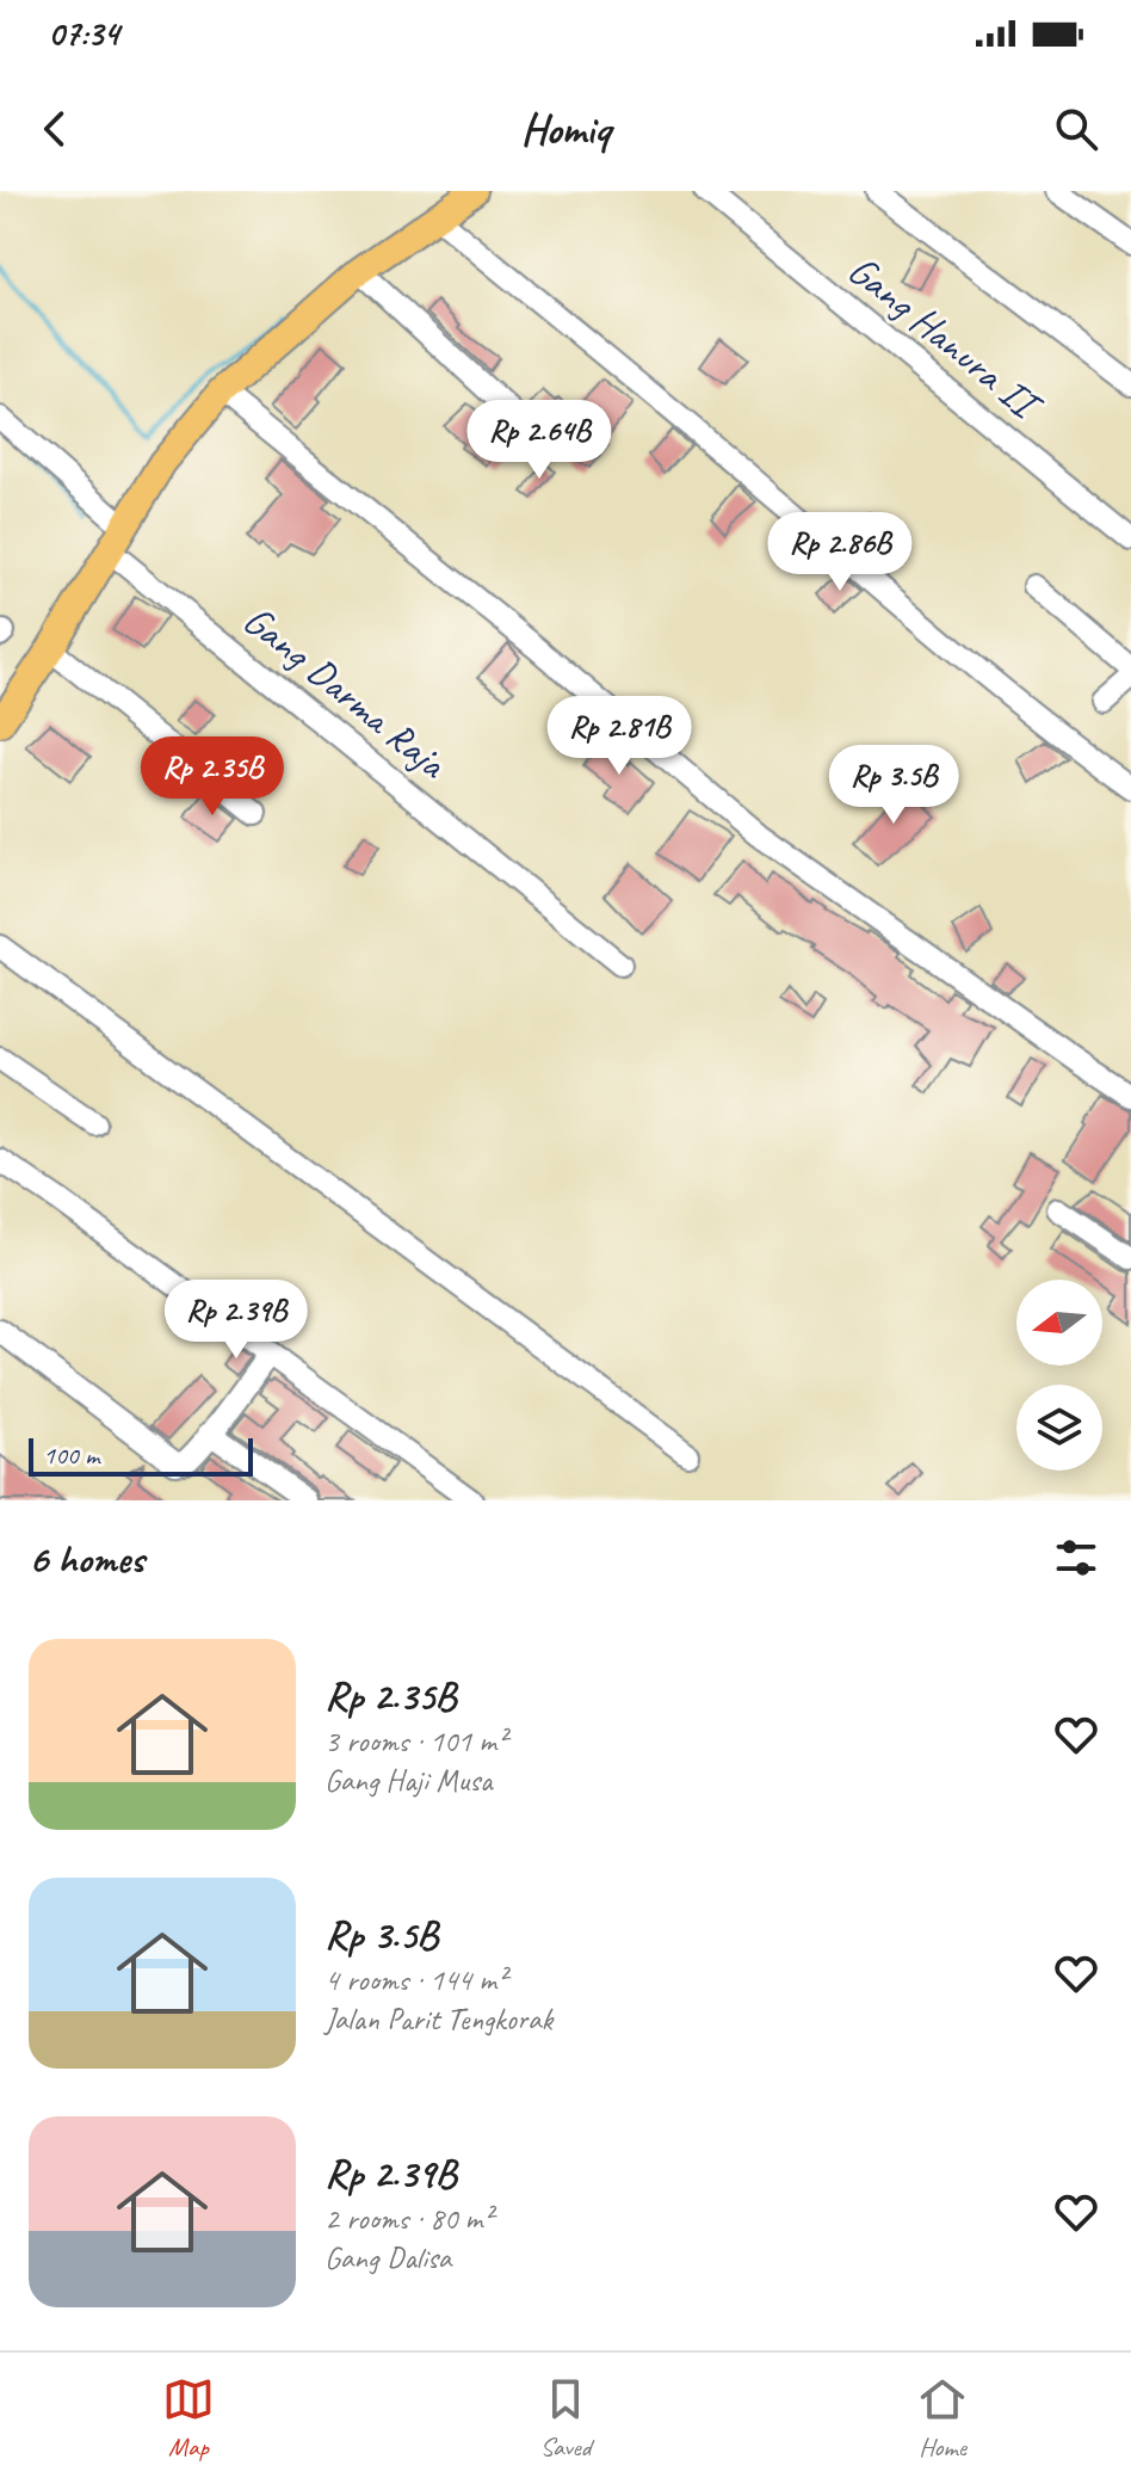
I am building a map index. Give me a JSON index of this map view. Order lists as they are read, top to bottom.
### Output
{
  "streets": {
    "street": ["Gang Hanura II", "Gang Darma Raja"]
  },
  "scale_bar": "100 m",
  "north": "left",
  "page": {
    "status": "07:34",
    "header": "Homiq",
    "price": [
      "Rp 2.64B",
      "Rp 2.86B",
      "Rp 2.81B",
      "Rp 2.35B",
      "Rp 3.5B",
      "Rp 2.39B"
    ],
    "scale": "100 m",
    "heading": "6 homes",
    "list": [
      {
        "name": "Rp 2.35B",
        "note": "3 rooms · 101 m² · Gang Haji Musa"
      },
      {
        "name": "Rp 3.5B",
        "note": "4 rooms · 144 m² · Jalan Parit Tengkorak"
      },
      {
        "name": "Rp 2.39B",
        "note": "2 rooms · 80 m² · Gang Dalisa"
      }
    ],
    "tabs": ["Map", "Saved", "Home"]
  }
}
